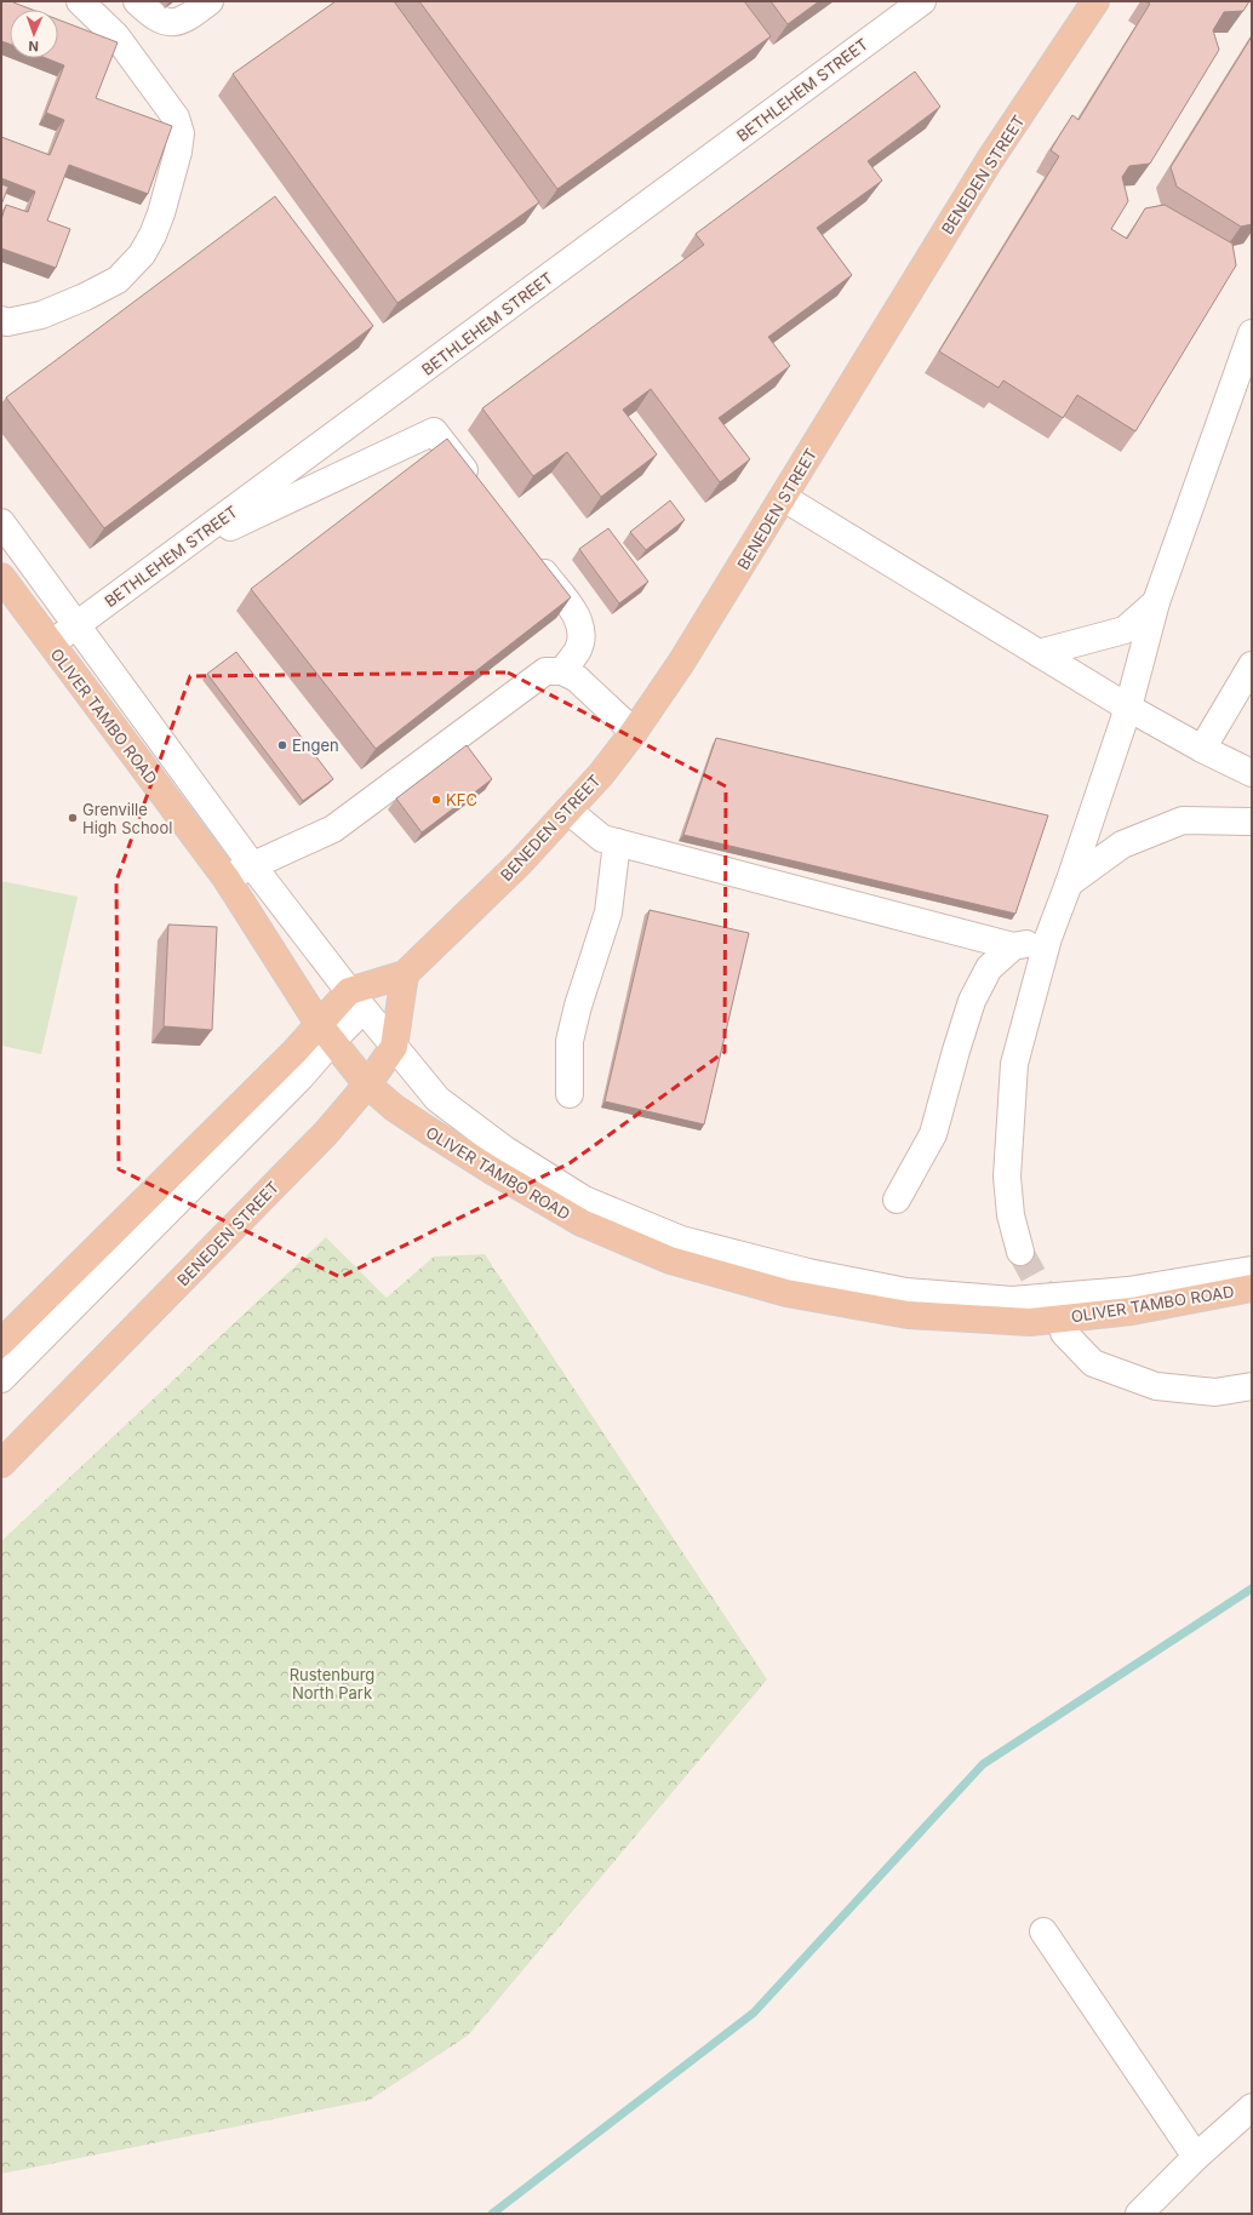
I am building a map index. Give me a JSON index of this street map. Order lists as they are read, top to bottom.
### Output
{
  "streets": {
    "main road": ["BENEDEN STREET", "OLIVER TAMBO ROAD"],
    "street": ["BETHLEHEM STREET"]
  },
  "crossings": [
    ["BETHLEHEM STREET", "OLIVER TAMBO ROAD"],
    ["BENEDEN STREET", "OLIVER TAMBO ROAD"]
  ],
  "parks": ["Rustenburg North Park"],
  "places": ["Engen", "KFC", "Grenville High School"],
  "north": "bottom"
}
